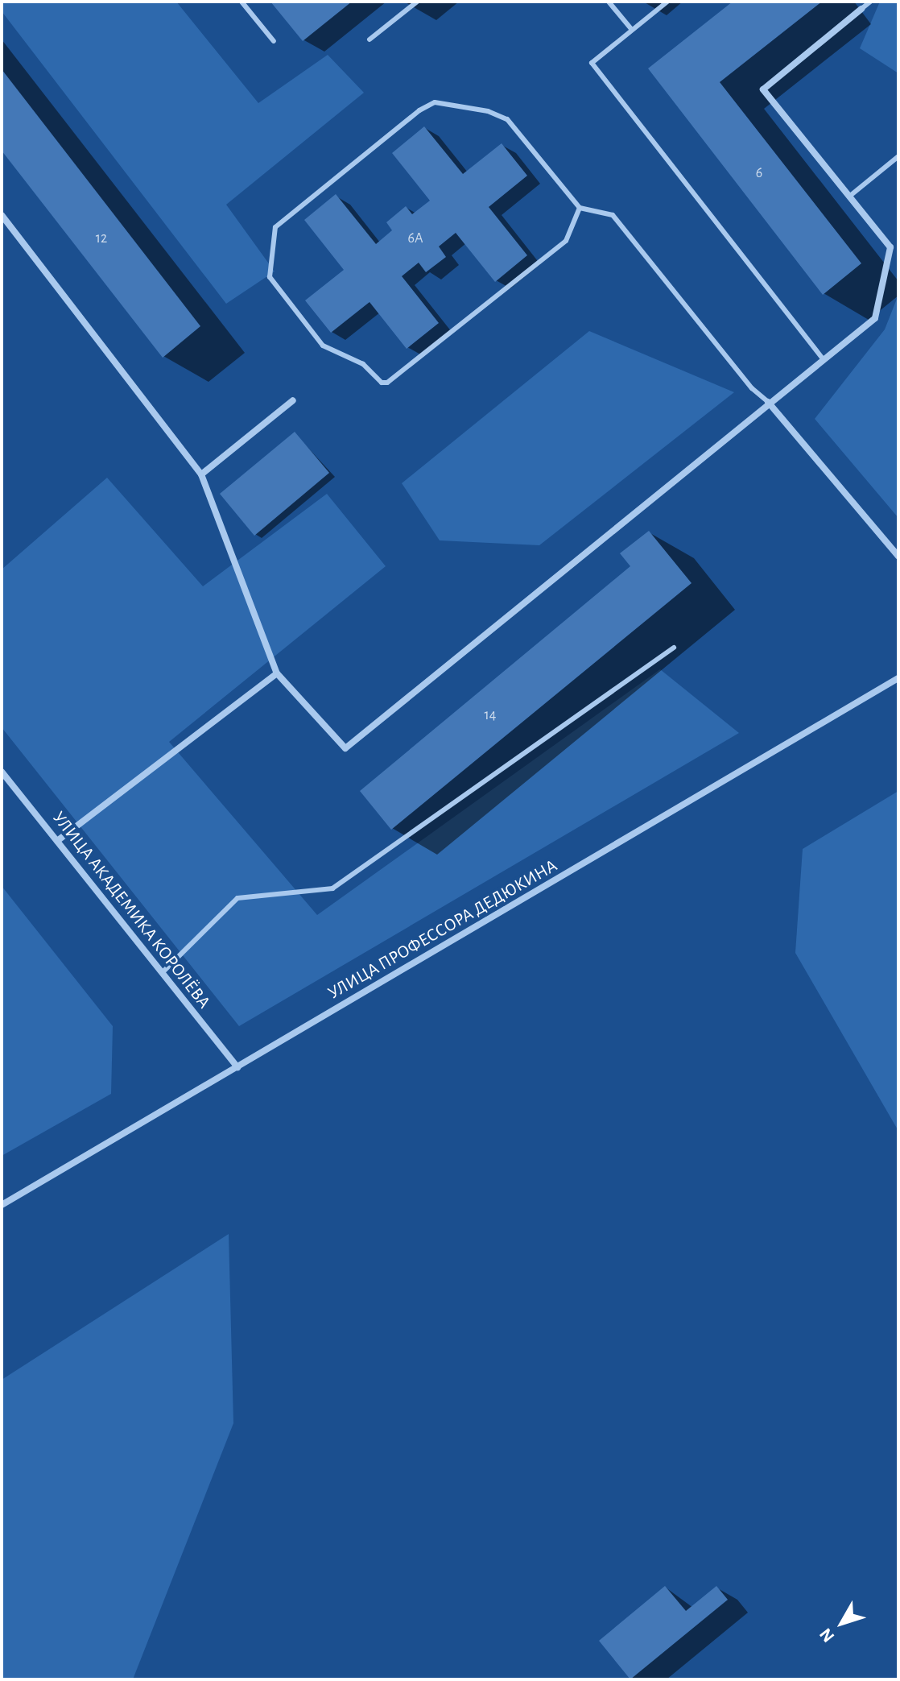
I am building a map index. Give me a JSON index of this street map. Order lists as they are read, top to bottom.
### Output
{
  "streets": {
    "street": ["УЛИЦА АКАДЕМИКА КОРОЛЁВА", "УЛИЦА ПРОФЕССОРА ДЕДЮКИНА"]
  },
  "crossings": [
    ["УЛИЦА АКАДЕМИКА КОРОЛЁВА", "УЛИЦА ПРОФЕССОРА ДЕДЮКИНА"]
  ],
  "house_numbers": [
    "6",
    "12",
    "6А",
    "14"
  ],
  "north": "bottom left"
}
